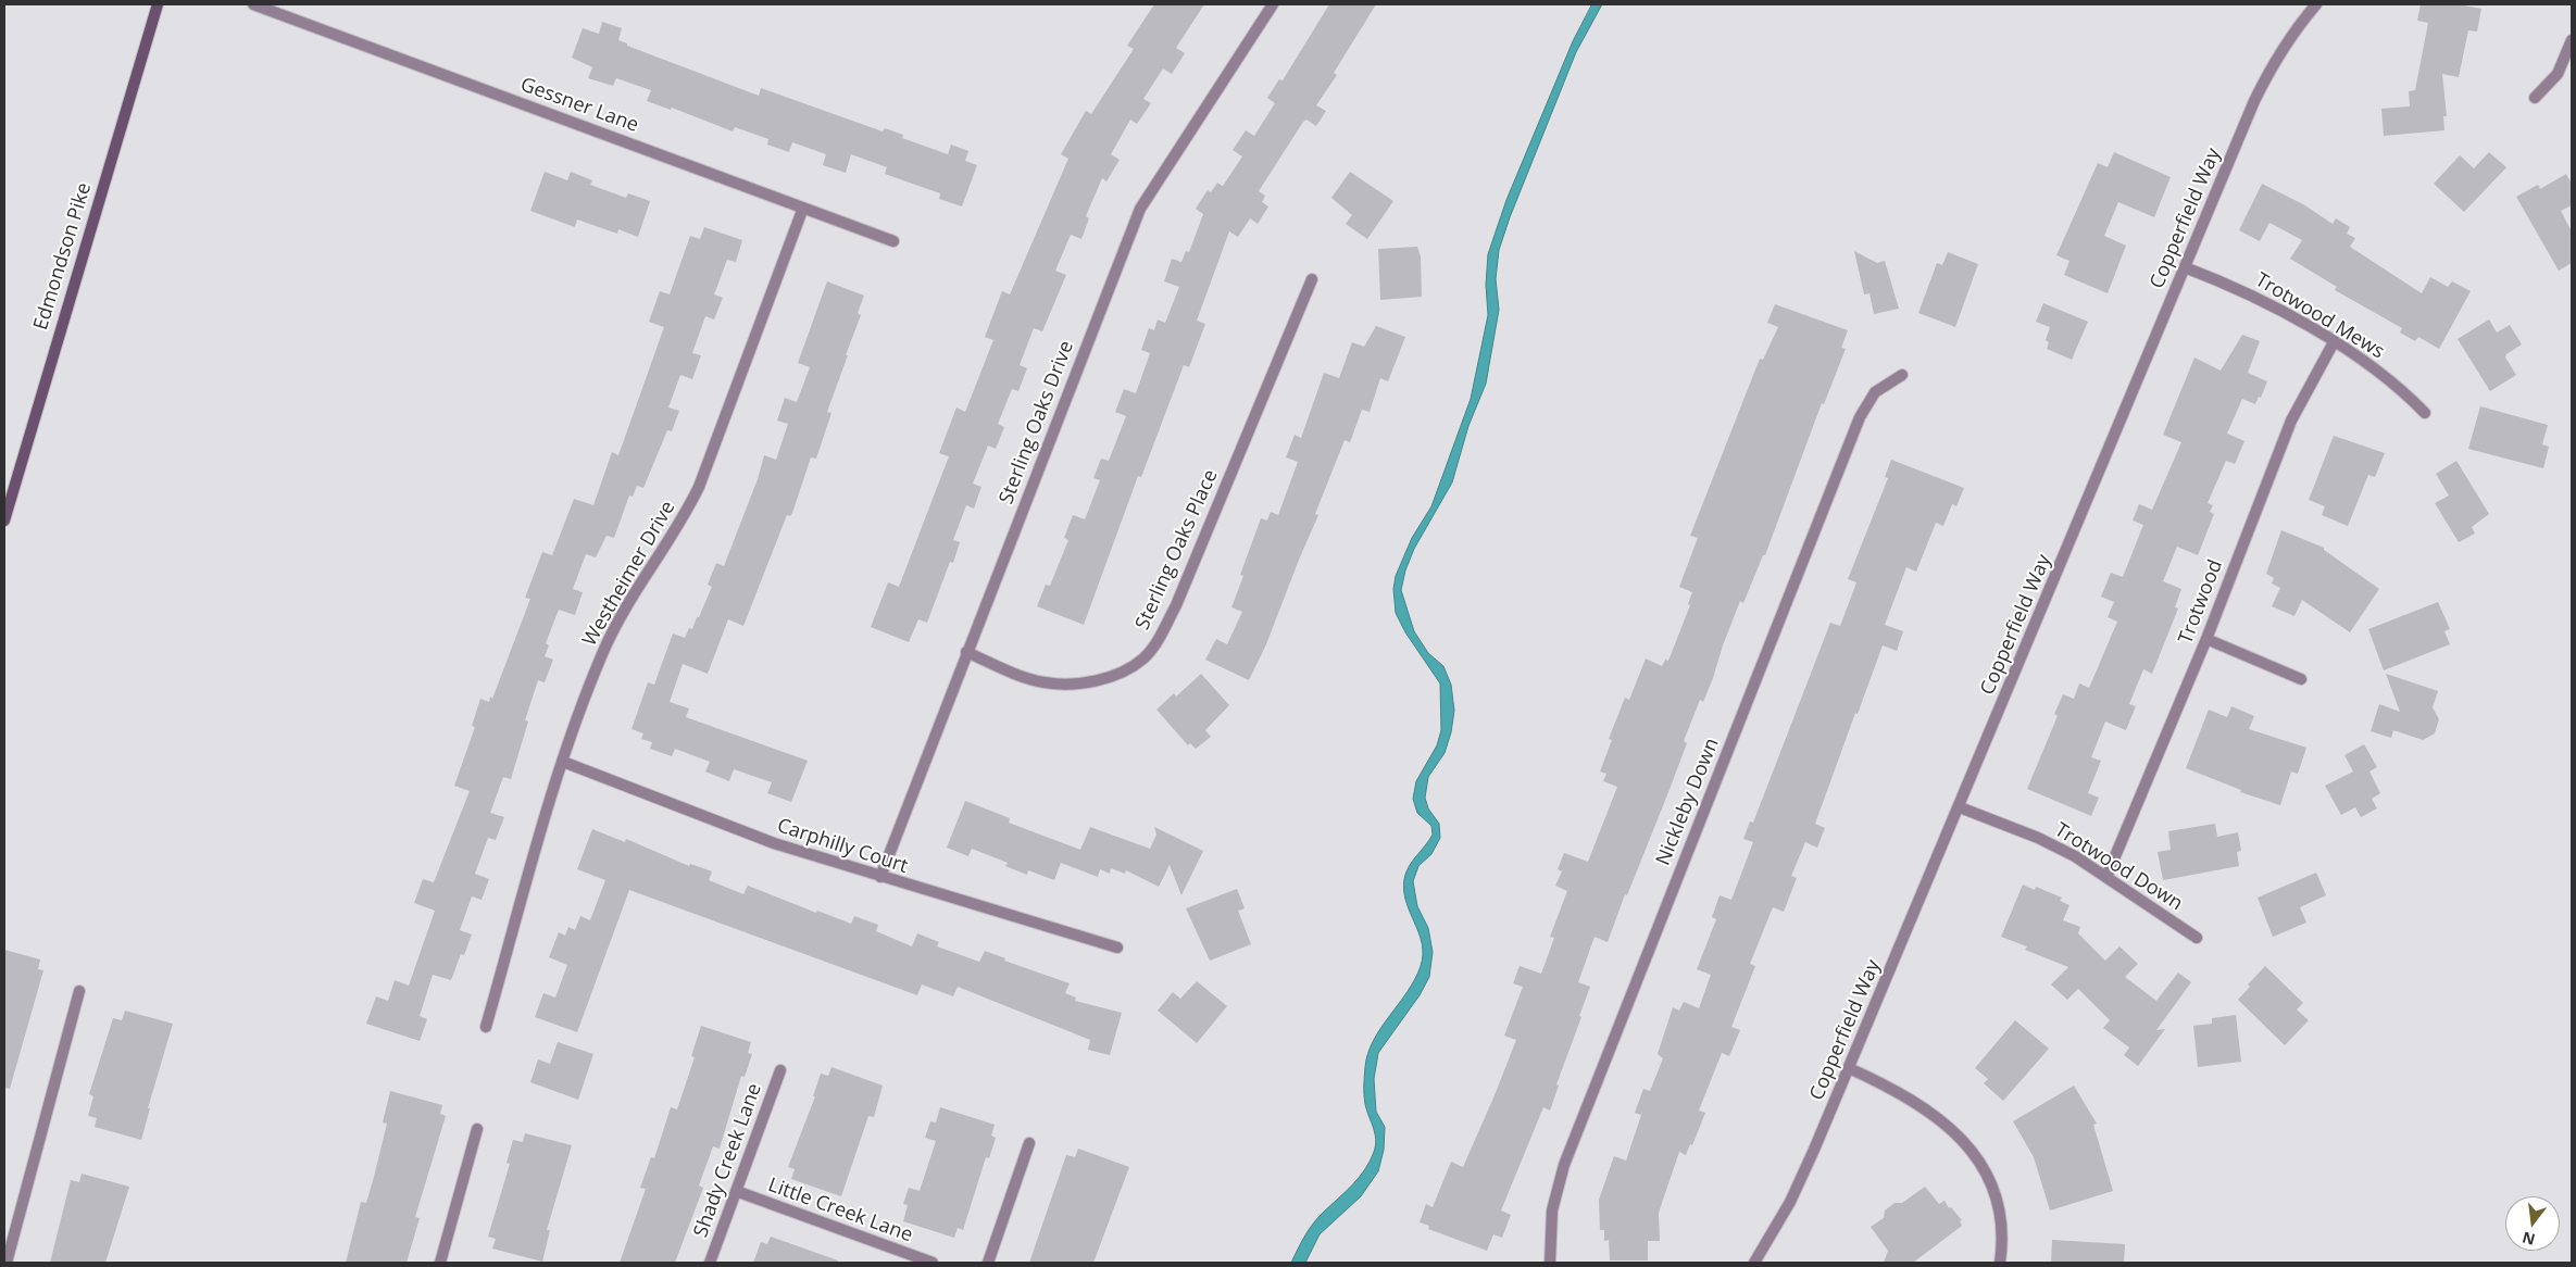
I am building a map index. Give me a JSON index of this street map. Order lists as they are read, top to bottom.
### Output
{
  "streets": {
    "main road": ["Edmondson Pike"],
    "street": [
      "Gessner Lane",
      "Copperfield Way",
      "Trotwood Mews",
      "Sterling Oaks Drive",
      "Sterling Oaks Place",
      "Westheimer Drive",
      "Trotwood",
      "Nickleby Down",
      "Carphilly Court",
      "Trotwood Down",
      "Shady Creek Lane",
      "Little Creek Lane"
    ]
  },
  "crossings": [
    ["Gessner Lane", "Westheimer Drive"],
    ["Copperfield Way", "Trotwood Mews"],
    ["Copperfield Way", "Trotwood Down"],
    ["Trotwood Mews", "Trotwood"],
    ["Sterling Oaks Drive", "Sterling Oaks Place"],
    ["Sterling Oaks Drive", "Carphilly Court"],
    ["Westheimer Drive", "Carphilly Court"],
    ["Trotwood", "Trotwood Down"],
    ["Shady Creek Lane", "Little Creek Lane"]
  ],
  "north": "bottom"
}
